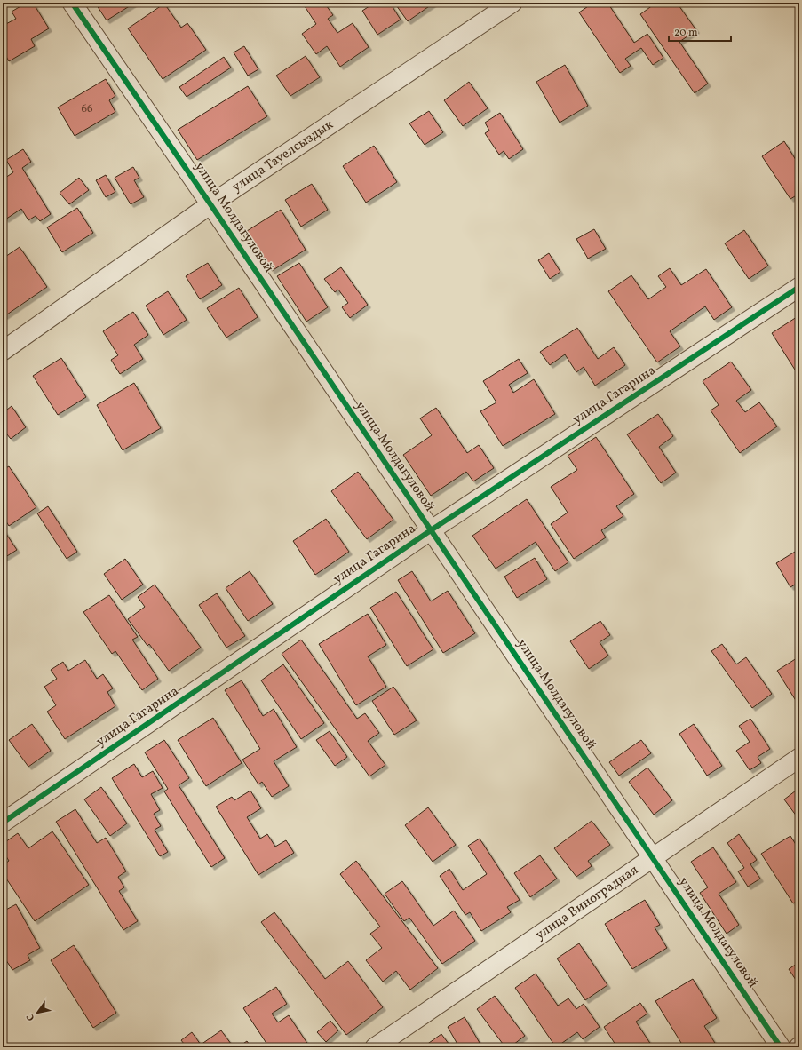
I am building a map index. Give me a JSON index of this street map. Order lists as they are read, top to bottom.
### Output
{
  "streets": {
    "street": [
      "улица Тауелсыздык",
      "улица Молдагуловой",
      "улица Гагарина",
      "улица Виноградная"
    ]
  },
  "crossings": [
    ["улица Тауелсыздык", "улица Молдагуловой"],
    ["улица Молдагуловой", "улица Гагарина"],
    ["улица Молдагуловой", "улица Виноградная"]
  ],
  "house_numbers": ["66"],
  "scale_bar": "20 m",
  "north": "bottom left"
}
